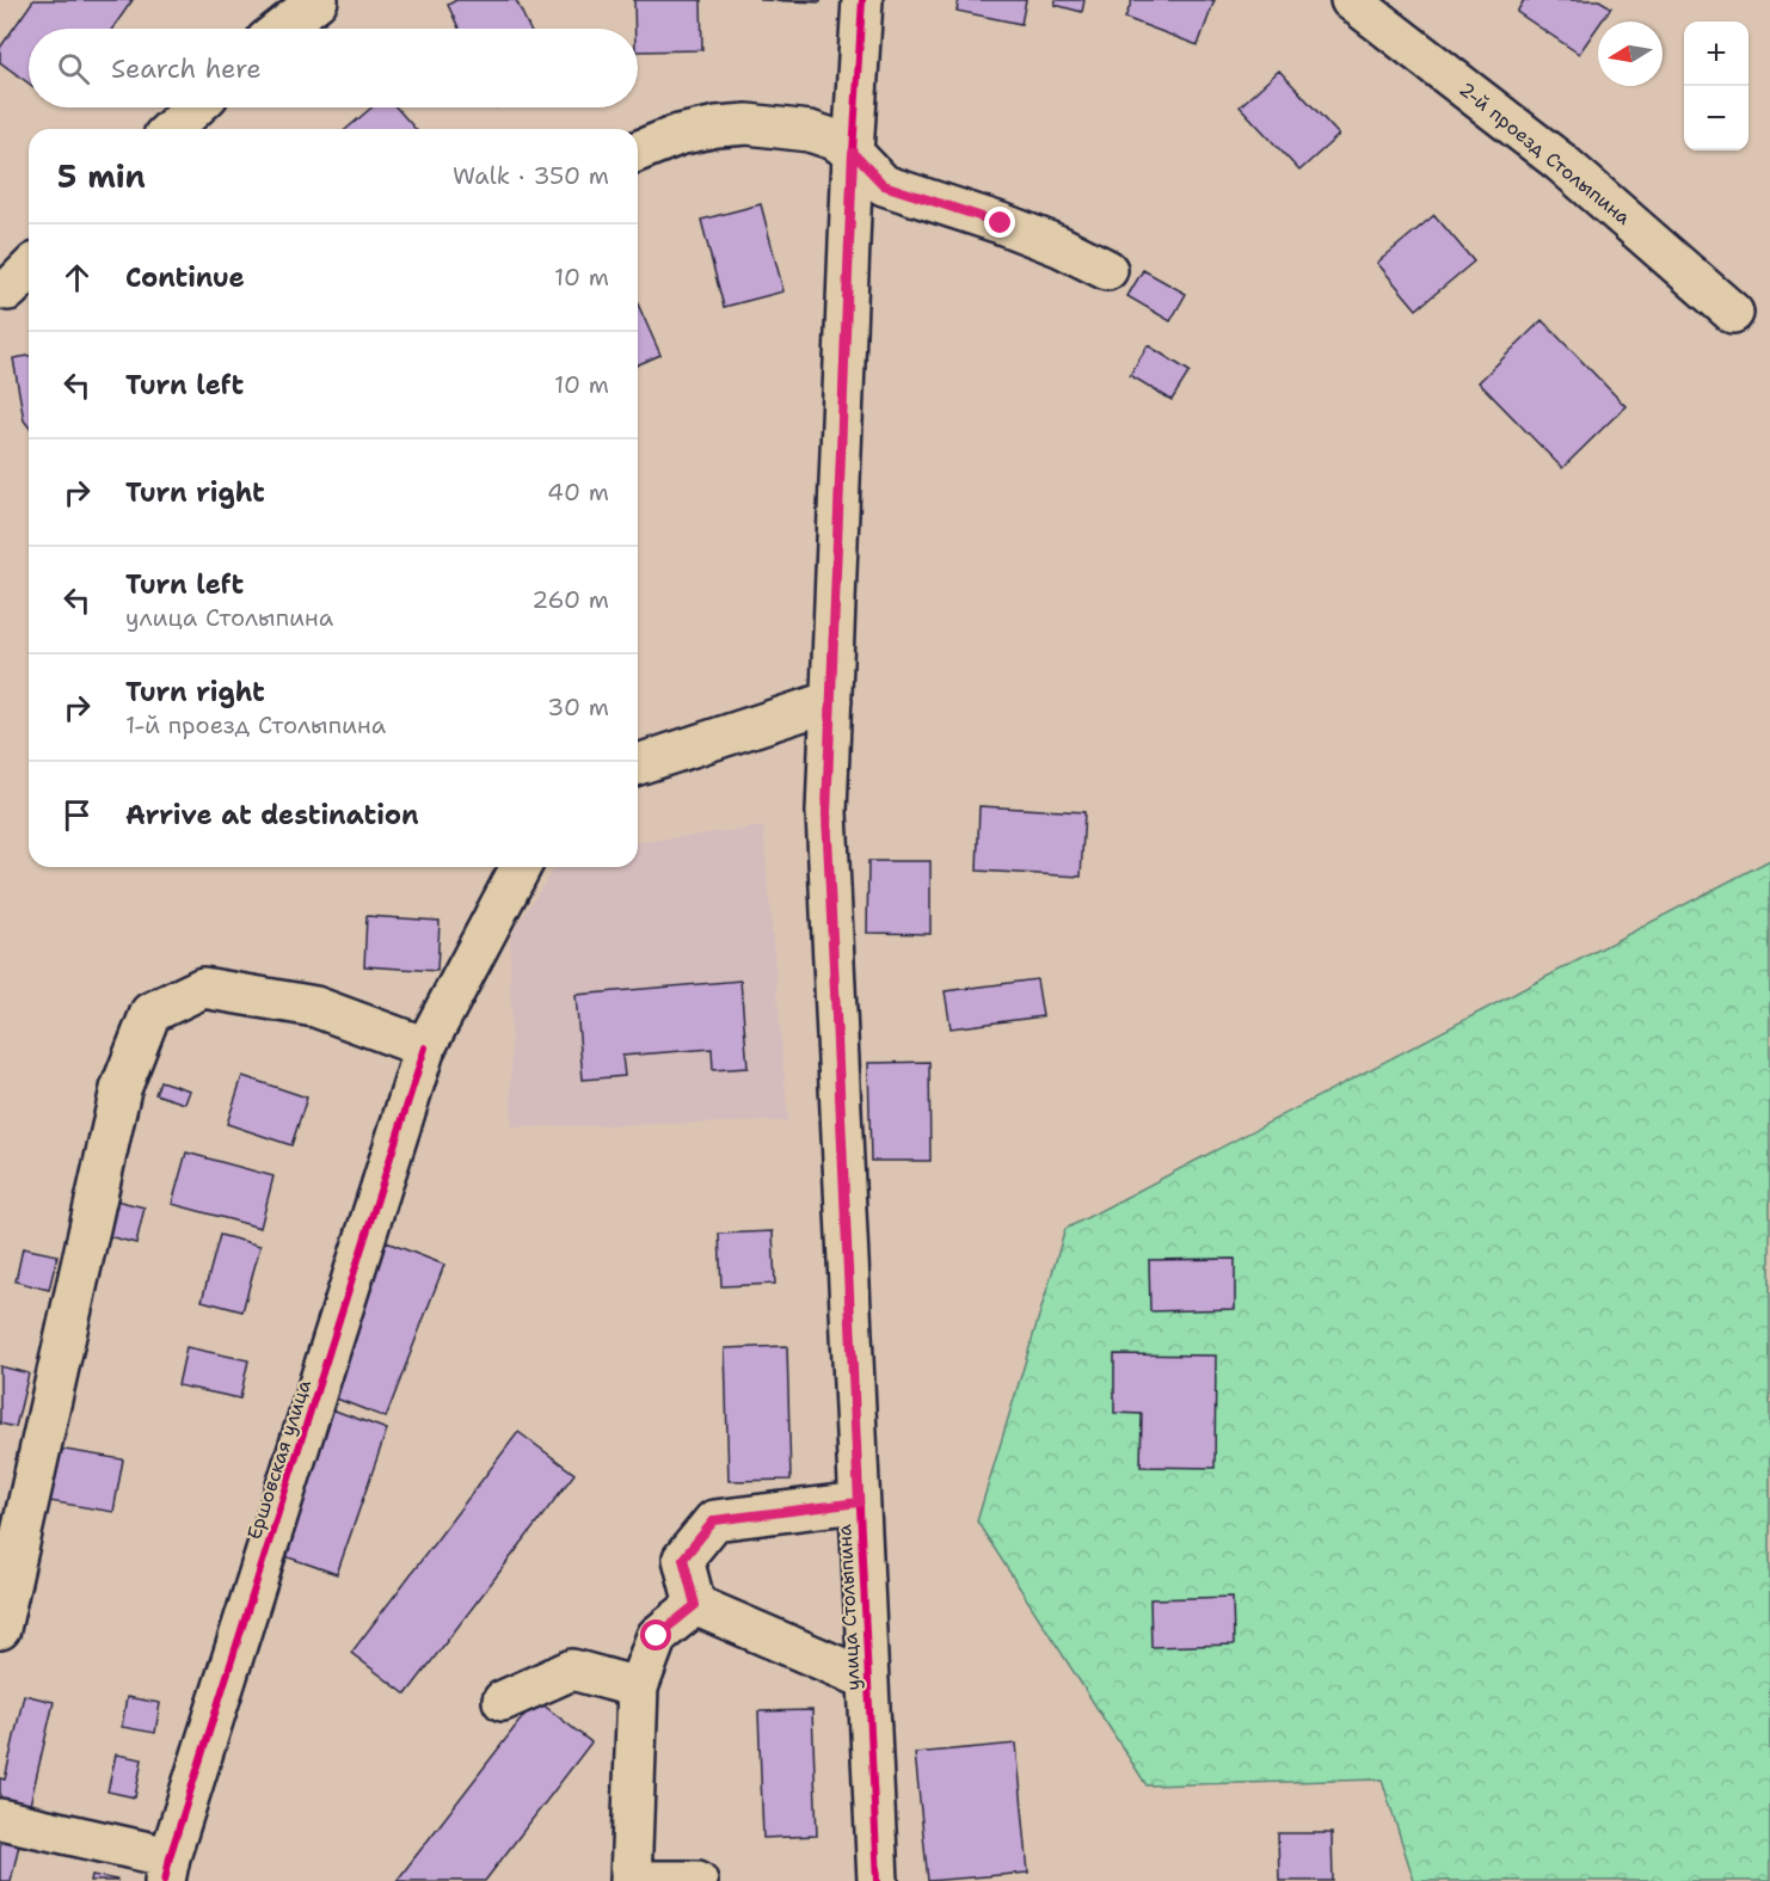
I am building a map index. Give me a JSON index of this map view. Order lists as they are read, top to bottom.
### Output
{
  "streets": {
    "street": ["2-й проезд Столыпина", "Ершовская улица", "улица Столыпина"]
  },
  "north": "left",
  "page": {
    "map_buttons": ["+", "−"],
    "search": "Search here",
    "heading": ["5 min", "Walk · 350 m"],
    "list": [
      ["Continue", "10 m"],
      ["Turn left", "10 m"],
      ["Turn right", "40 m"],
      ["Turn left", "улица Столыпина", "260 m"],
      ["Turn right", "1-й проезд Столыпина", "30 m"],
      "Arrive at destination"
    ]
  }
}
